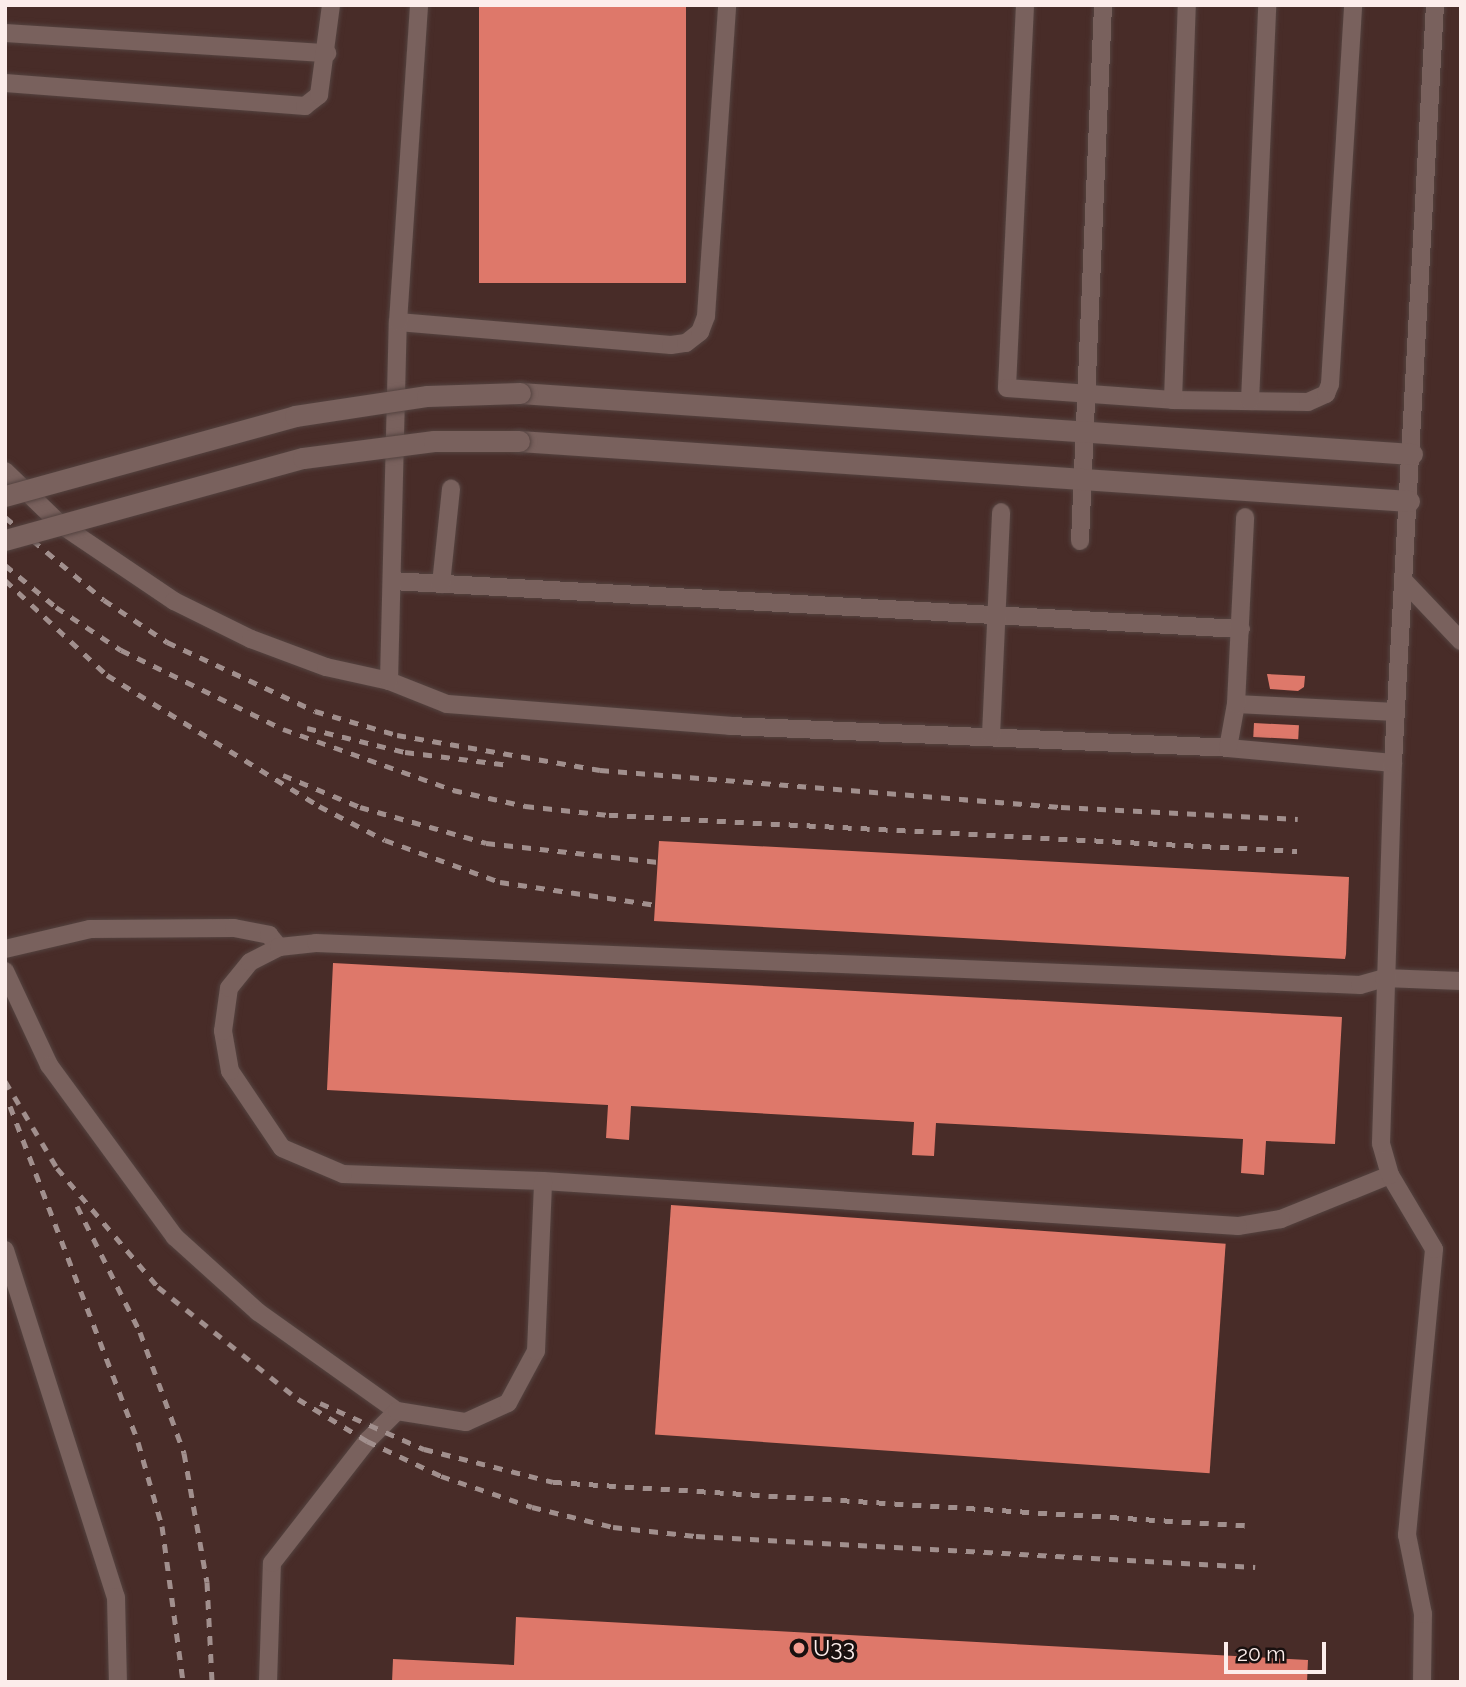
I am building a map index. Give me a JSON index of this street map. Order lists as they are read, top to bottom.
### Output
{
  "places": ["U33"],
  "scale_bar": "20 m"
}
